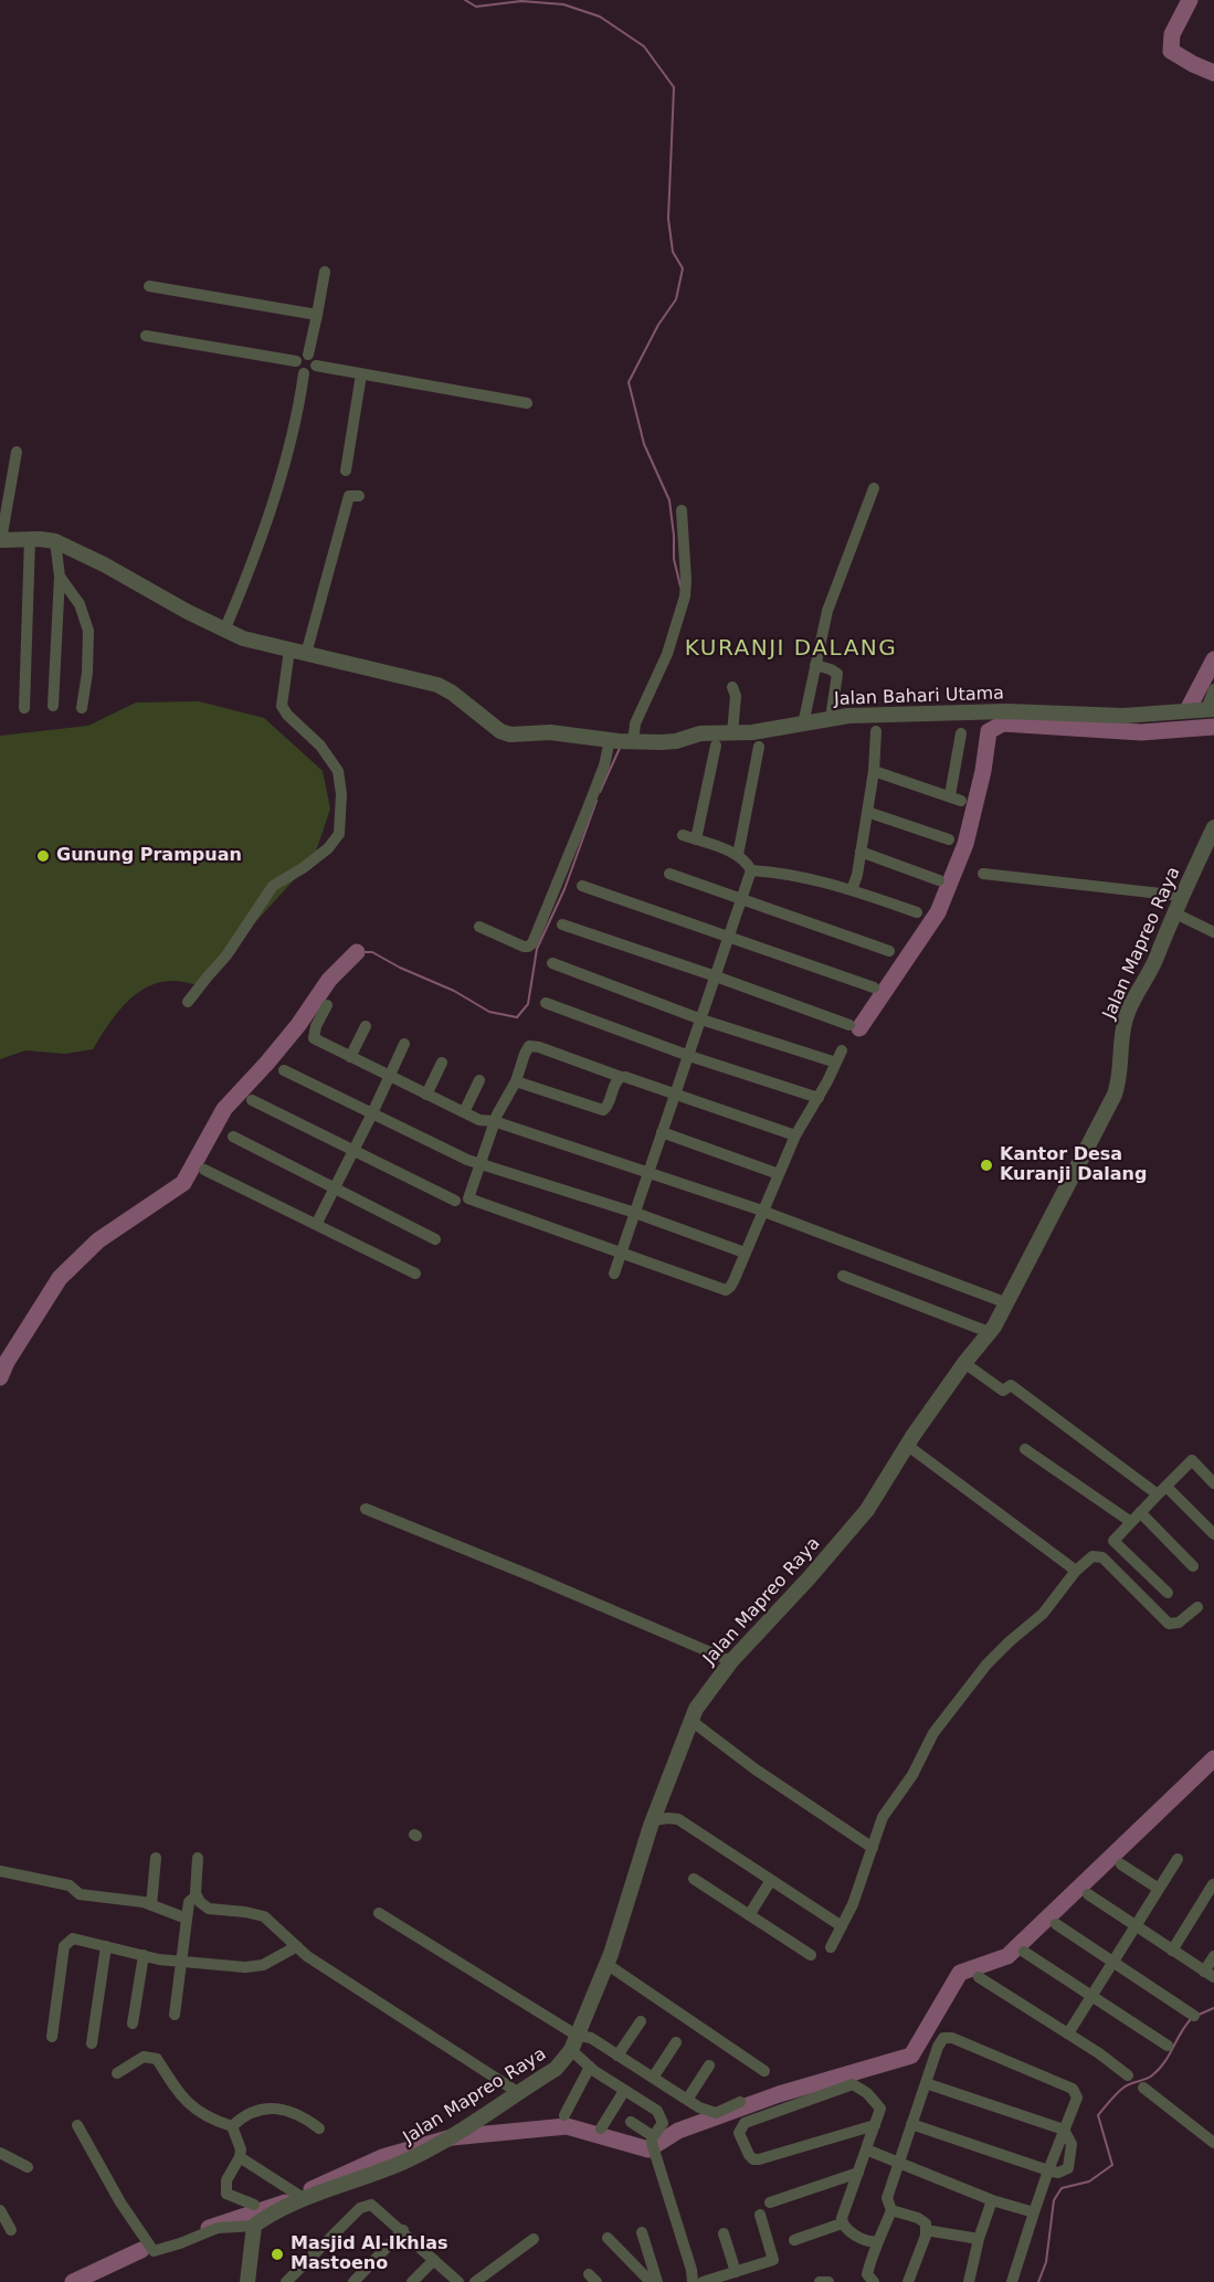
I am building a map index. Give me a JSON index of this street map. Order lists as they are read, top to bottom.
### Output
{
  "streets": {
    "street": ["Jalan Bahari Utama", "Jalan Mapreo Raya"]
  },
  "districts": ["KURANJI DALANG"],
  "places": ["Gunung Prampuan", "Kantor Desa Kuranji Dalang", "Masjid Al-Ikhlas Mastoeno"]
}
